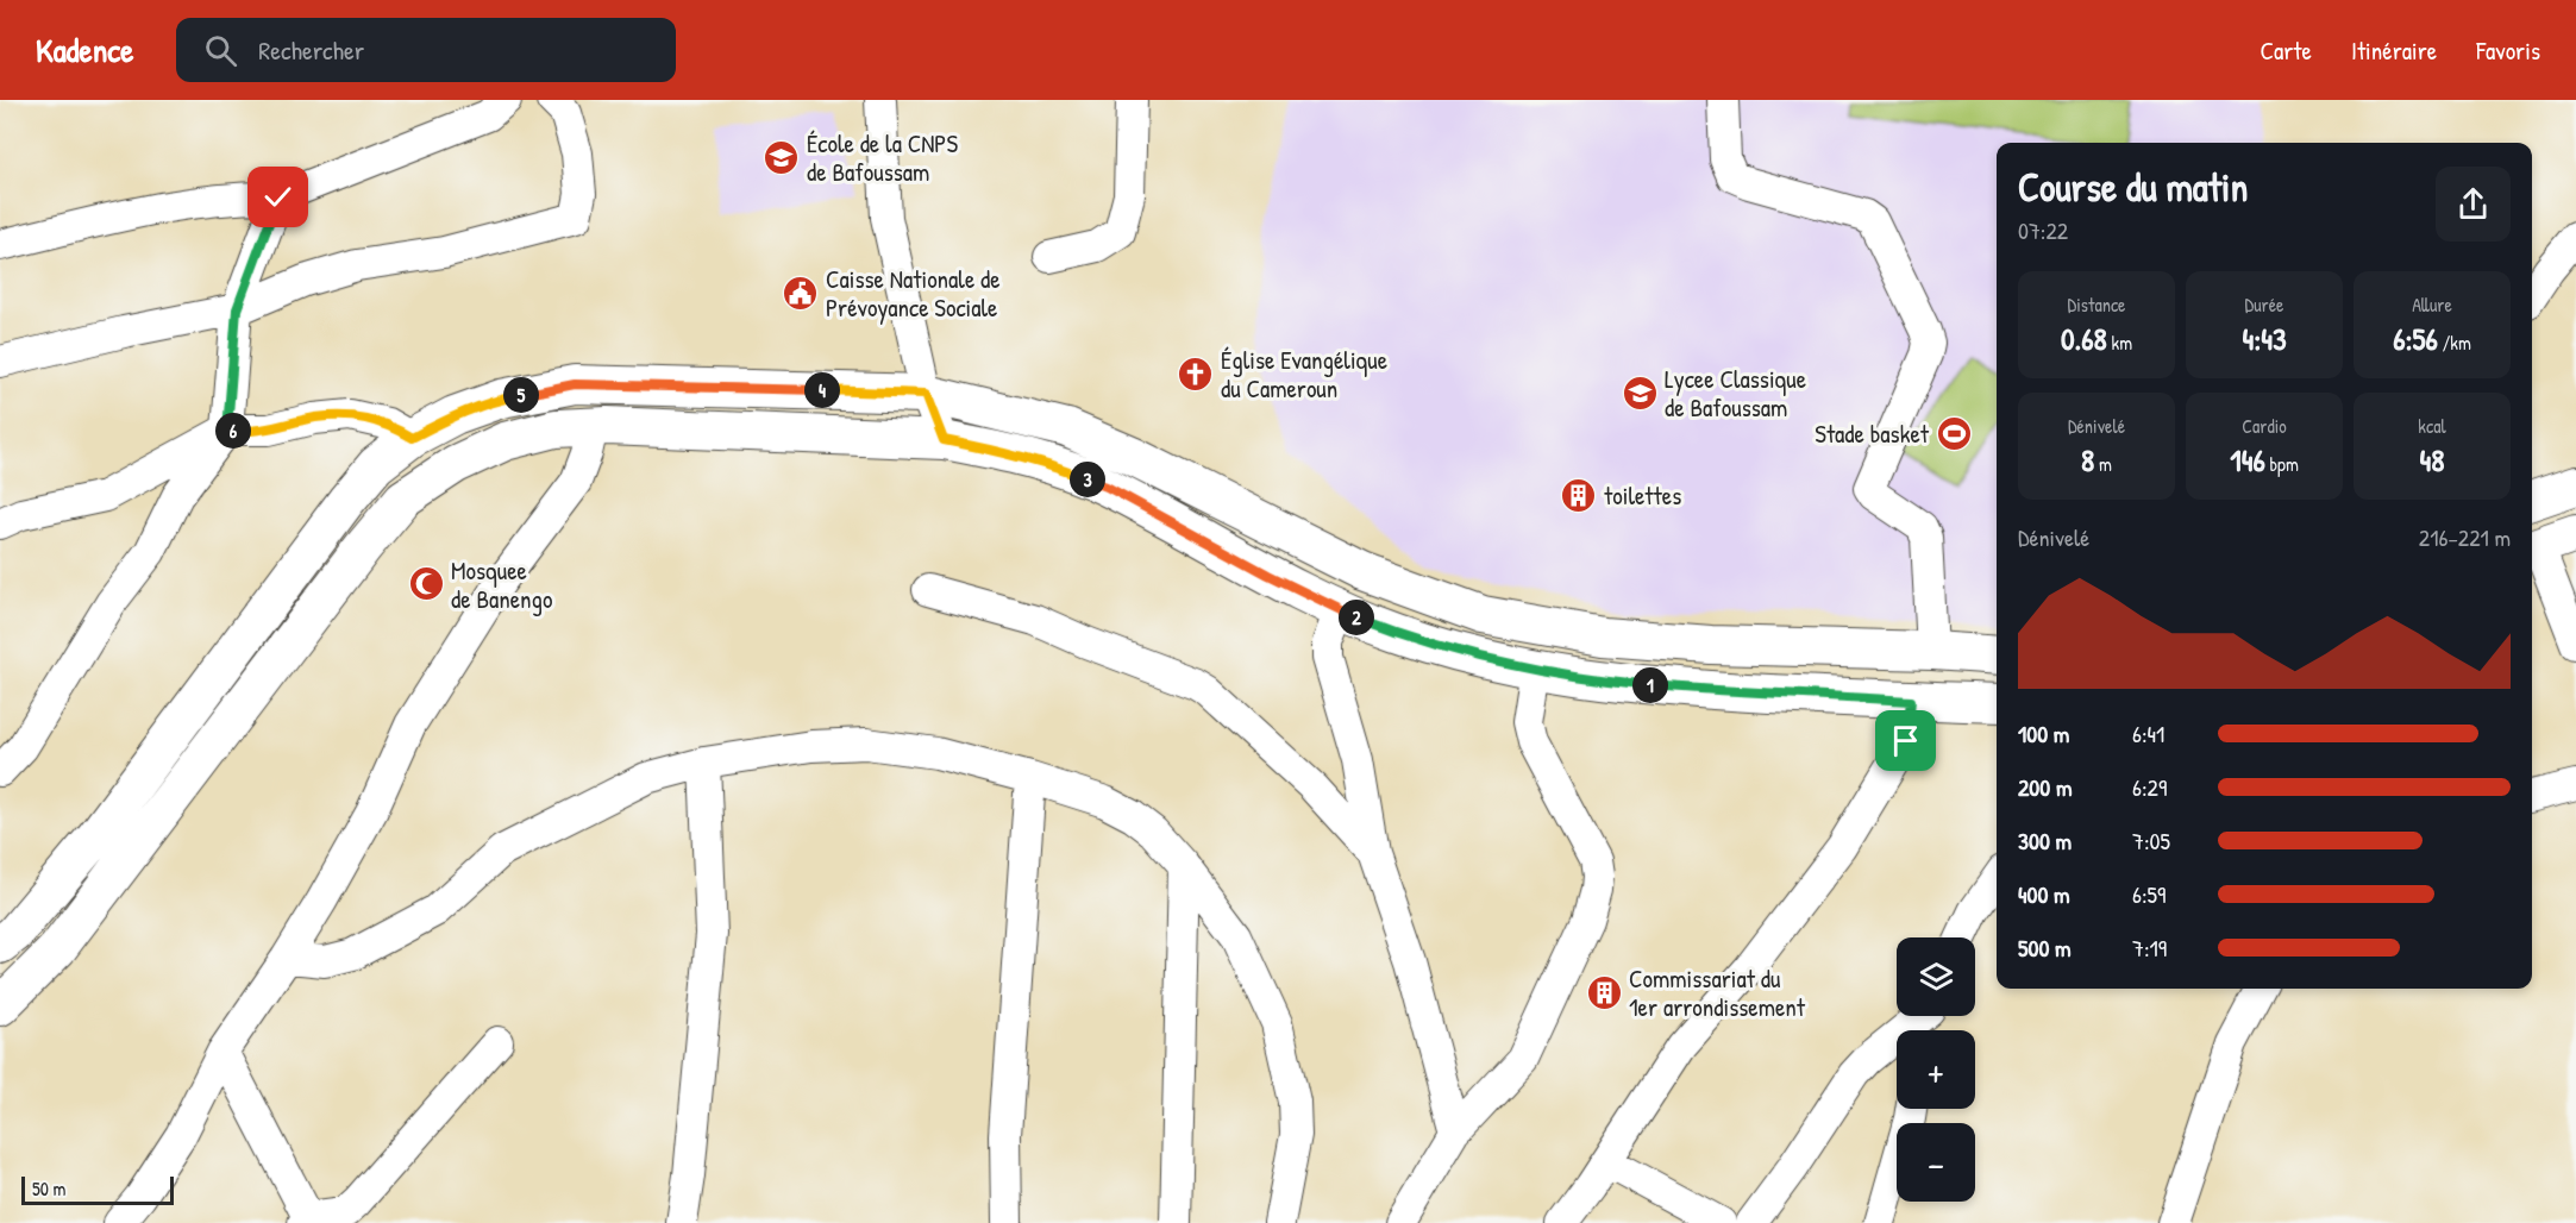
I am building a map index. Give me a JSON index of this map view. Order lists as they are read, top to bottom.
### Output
{
  "places": {
    "school or university": ["École de la CNPS de Bafoussam", "Lycee Classique de Bafoussam"],
    "public building": ["Caisse Nationale de Prévoyance Sociale"],
    "church": ["Église Evangélique du Cameroun"],
    "sports": ["Stade basket"],
    "building": ["toilettes", "Commissariat du 1er arrondissement"],
    "mosque": ["Mosquee de Banengo"]
  },
  "scale_bar": "50 m",
  "page": {
    "header": "Kadence",
    "search": "Rechercher",
    "nav": ["Carte", "Itinéraire", "Favoris"],
    "heading": ["Course du matin", "07:22"],
    "stats": [
      ["Distance", "0.68 km"],
      ["Durée", "4:43"],
      ["Allure", "6:56 /km"],
      ["Dénivelé", "8 m"],
      ["Cardio", "146 bpm"],
      ["kcal", "48"]
    ],
    "pins": [
      "4",
      "5",
      "6",
      "3",
      "2",
      "1"
    ],
    "chart": ["Dénivelé", "216–221 m"],
    "list": [
      {
        "name": "100 m",
        "note": "6:41"
      },
      {
        "name": "200 m",
        "note": "6:29"
      },
      {
        "name": "300 m",
        "note": "7:05"
      },
      {
        "name": "400 m",
        "note": "6:59"
      },
      {
        "name": "500 m",
        "note": "7:19"
      }
    ],
    "map_buttons": ["+", "−"],
    "scale": "50 m"
  }
}
